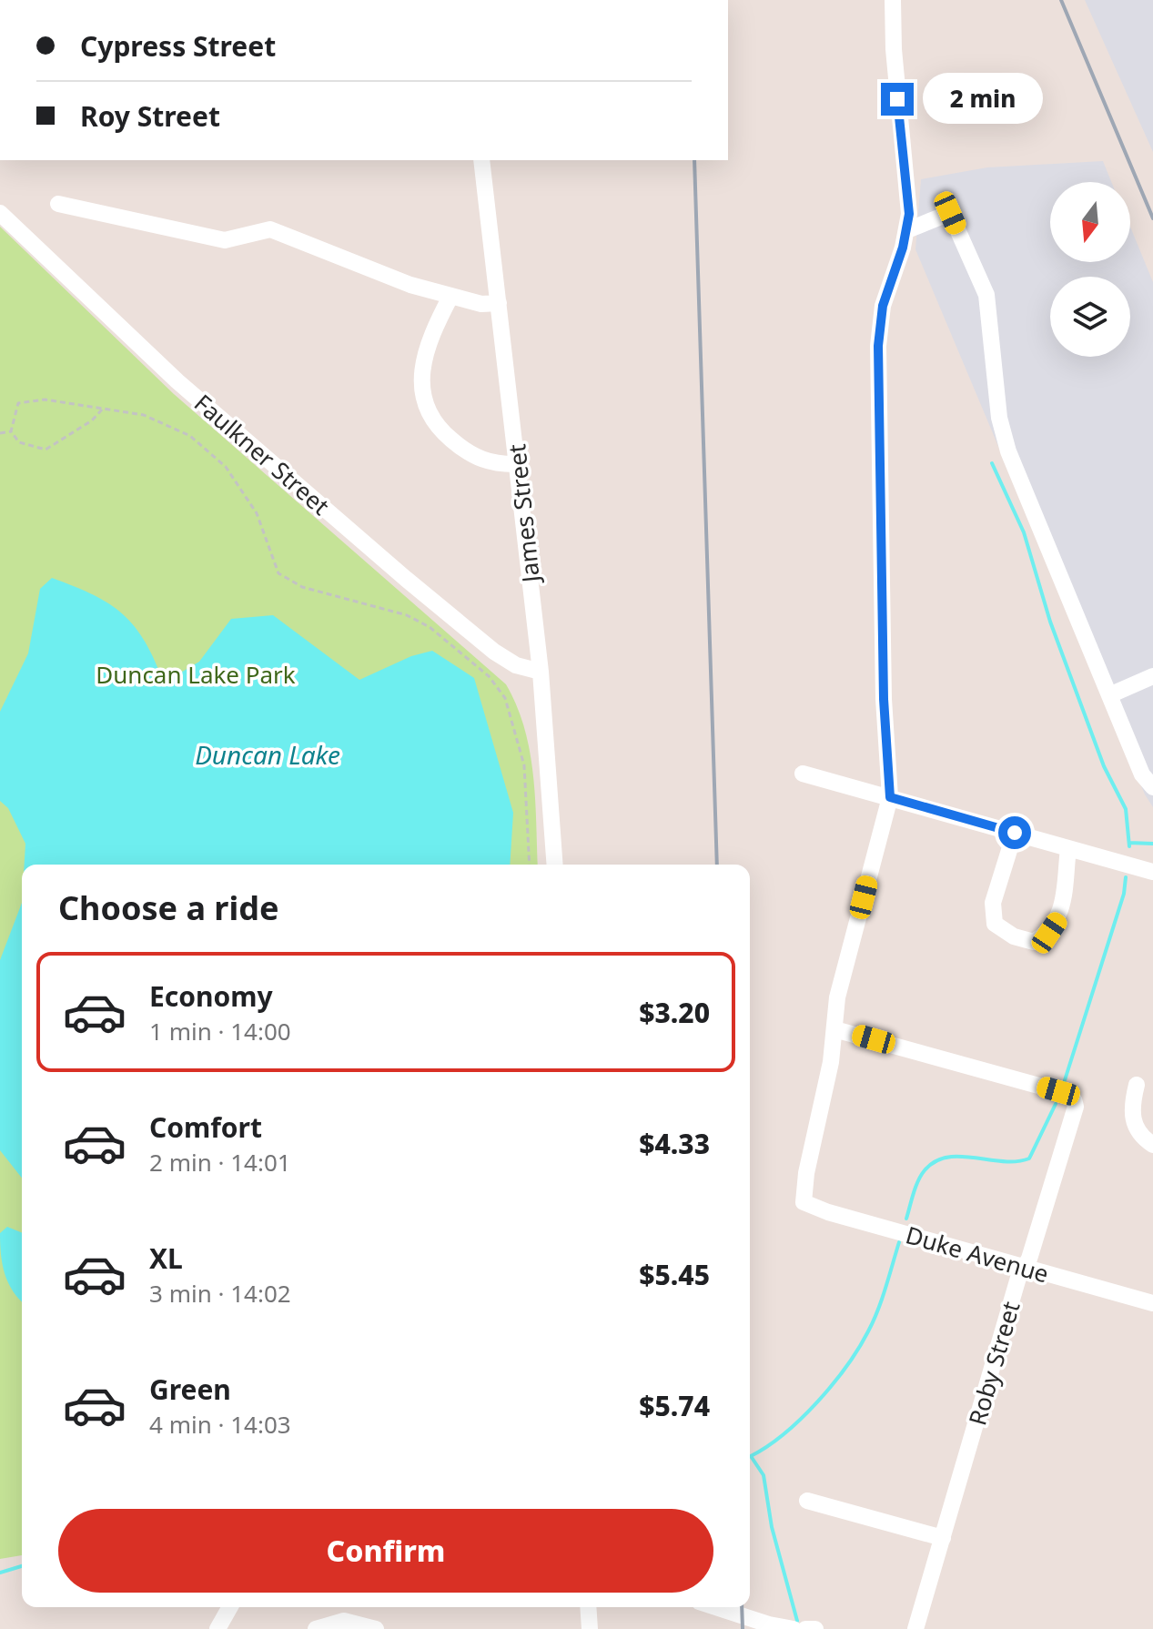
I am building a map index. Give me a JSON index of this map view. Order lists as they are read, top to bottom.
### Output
{
  "streets": {
    "street": [
      "Faulkner Street",
      "James Street",
      "Duke Avenue",
      "Roby Street"
    ]
  },
  "crossings": [
    ["Faulkner Street", "James Street"],
    ["Duke Avenue", "Roby Street"]
  ],
  "water": ["Duncan Lake"],
  "parks": ["Duncan Lake Park"],
  "north": "bottom",
  "page": {
    "banner": ["Cypress Street", "Roy Street"],
    "bubble": "2 min",
    "heading": "Choose a ride",
    "list": [
      {
        "name": "Economy",
        "note": "1 min · 14:00",
        "value": "$3.20"
      },
      {
        "name": "Comfort",
        "note": "2 min · 14:01",
        "value": "$4.33"
      },
      {
        "name": "XL",
        "note": "3 min · 14:02",
        "value": "$5.45"
      },
      {
        "name": "Green",
        "note": "4 min · 14:03",
        "value": "$5.74"
      }
    ],
    "buttons": "Confirm"
  }
}
